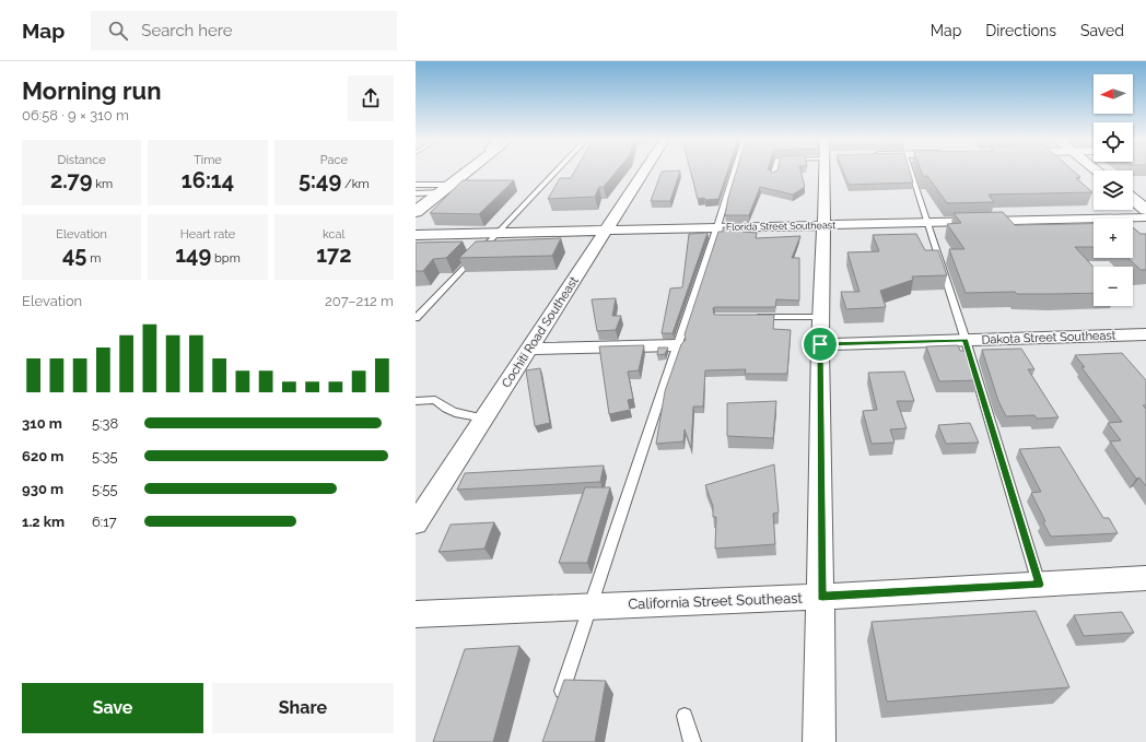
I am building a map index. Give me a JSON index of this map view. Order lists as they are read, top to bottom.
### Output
{
  "streets": {
    "street": [
      "Florida Street Southeast",
      "Cochiti Road Southeast",
      "Dakota Street Southeast",
      "California Street Southeast"
    ]
  },
  "crossings": [
    ["Florida Street Southeast", "Cochiti Road Southeast"]
  ],
  "north": "left",
  "page": {
    "header": "Map",
    "search": "Search here",
    "nav": ["Map", "Directions", "Saved"],
    "heading": ["Morning run", "06:58 · 9 × 310 m"],
    "map_buttons": ["+", "−"],
    "stats": [
      ["Distance", "2.79 km"],
      ["Time", "16:14"],
      ["Pace", "5:49 /km"],
      ["Elevation", "45 m"],
      ["Heart rate", "149 bpm"],
      ["kcal", "172"]
    ],
    "chart": ["Elevation", "207–212 m"],
    "list": [
      {
        "name": "310 m",
        "note": "5:38"
      },
      {
        "name": "620 m",
        "note": "5:35"
      },
      {
        "name": "930 m",
        "note": "5:55"
      },
      {
        "name": "1.2 km",
        "note": "6:17"
      }
    ],
    "buttons": ["Save", "Share"]
  }
}
